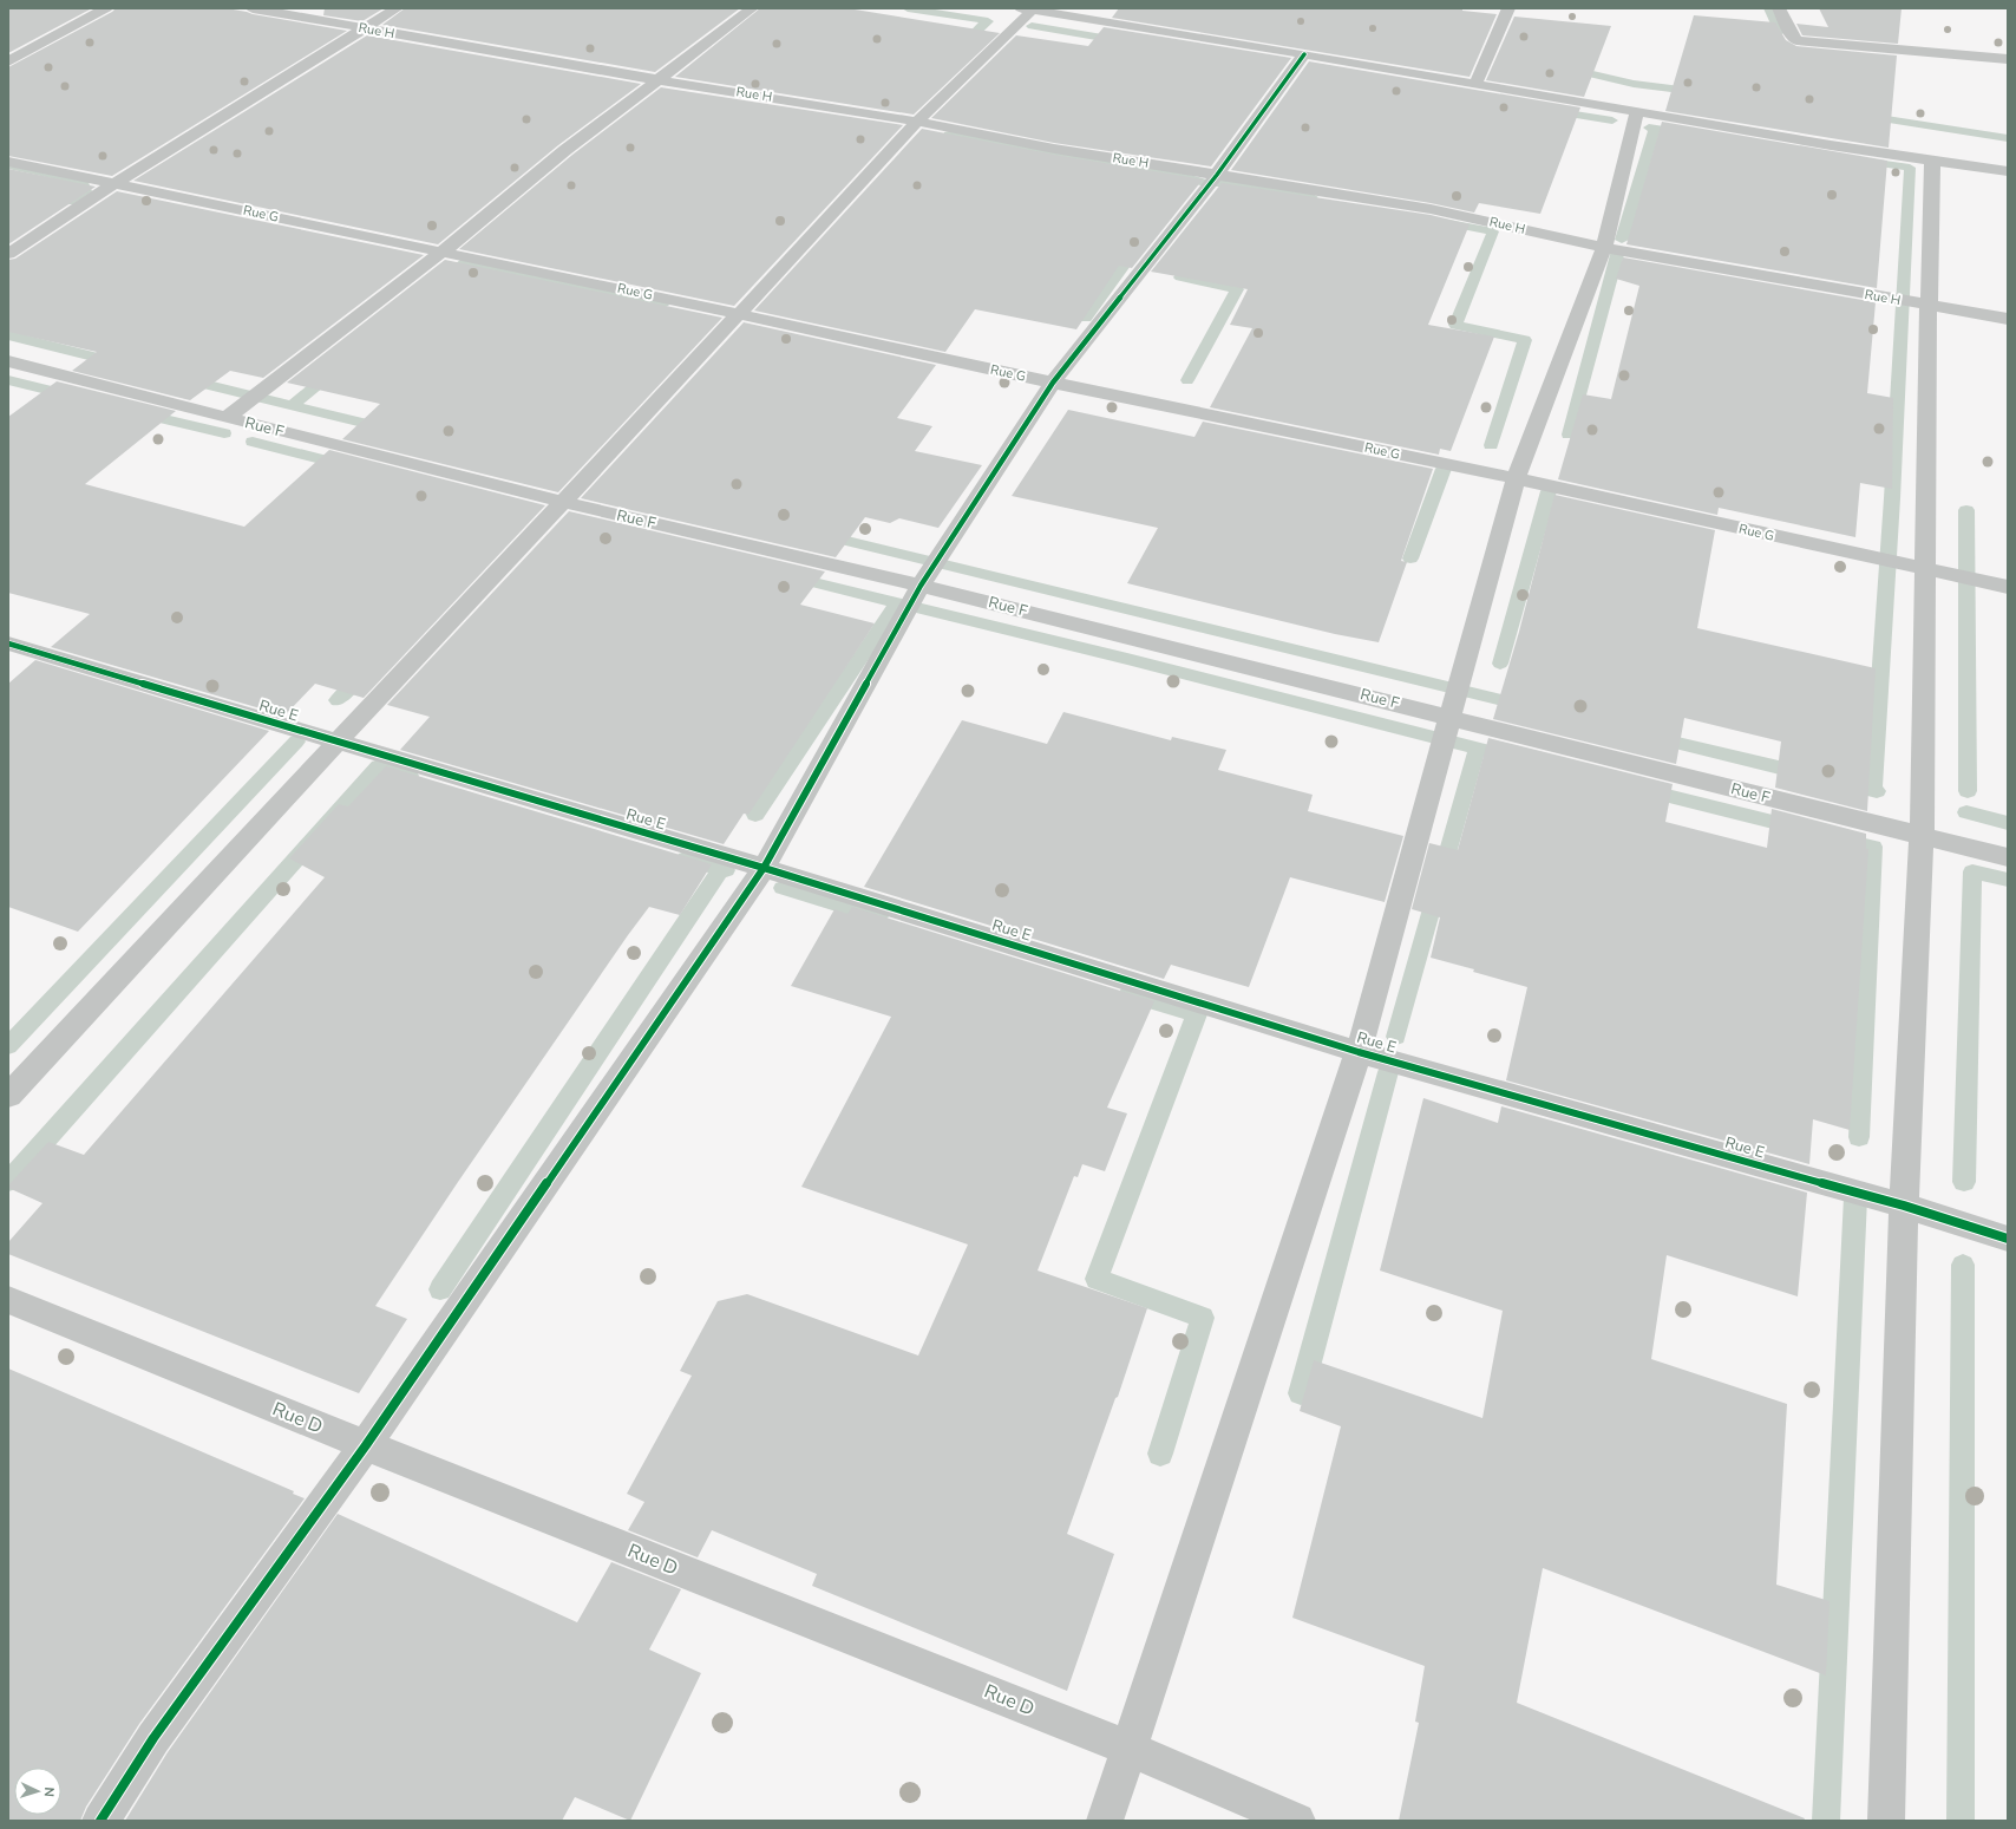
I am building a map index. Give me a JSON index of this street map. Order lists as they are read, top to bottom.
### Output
{
  "streets": {
    "street": [
      "Rue H",
      "Rue G",
      "Rue F",
      "Rue E",
      "Rue D"
    ]
  },
  "north": "right"
}
